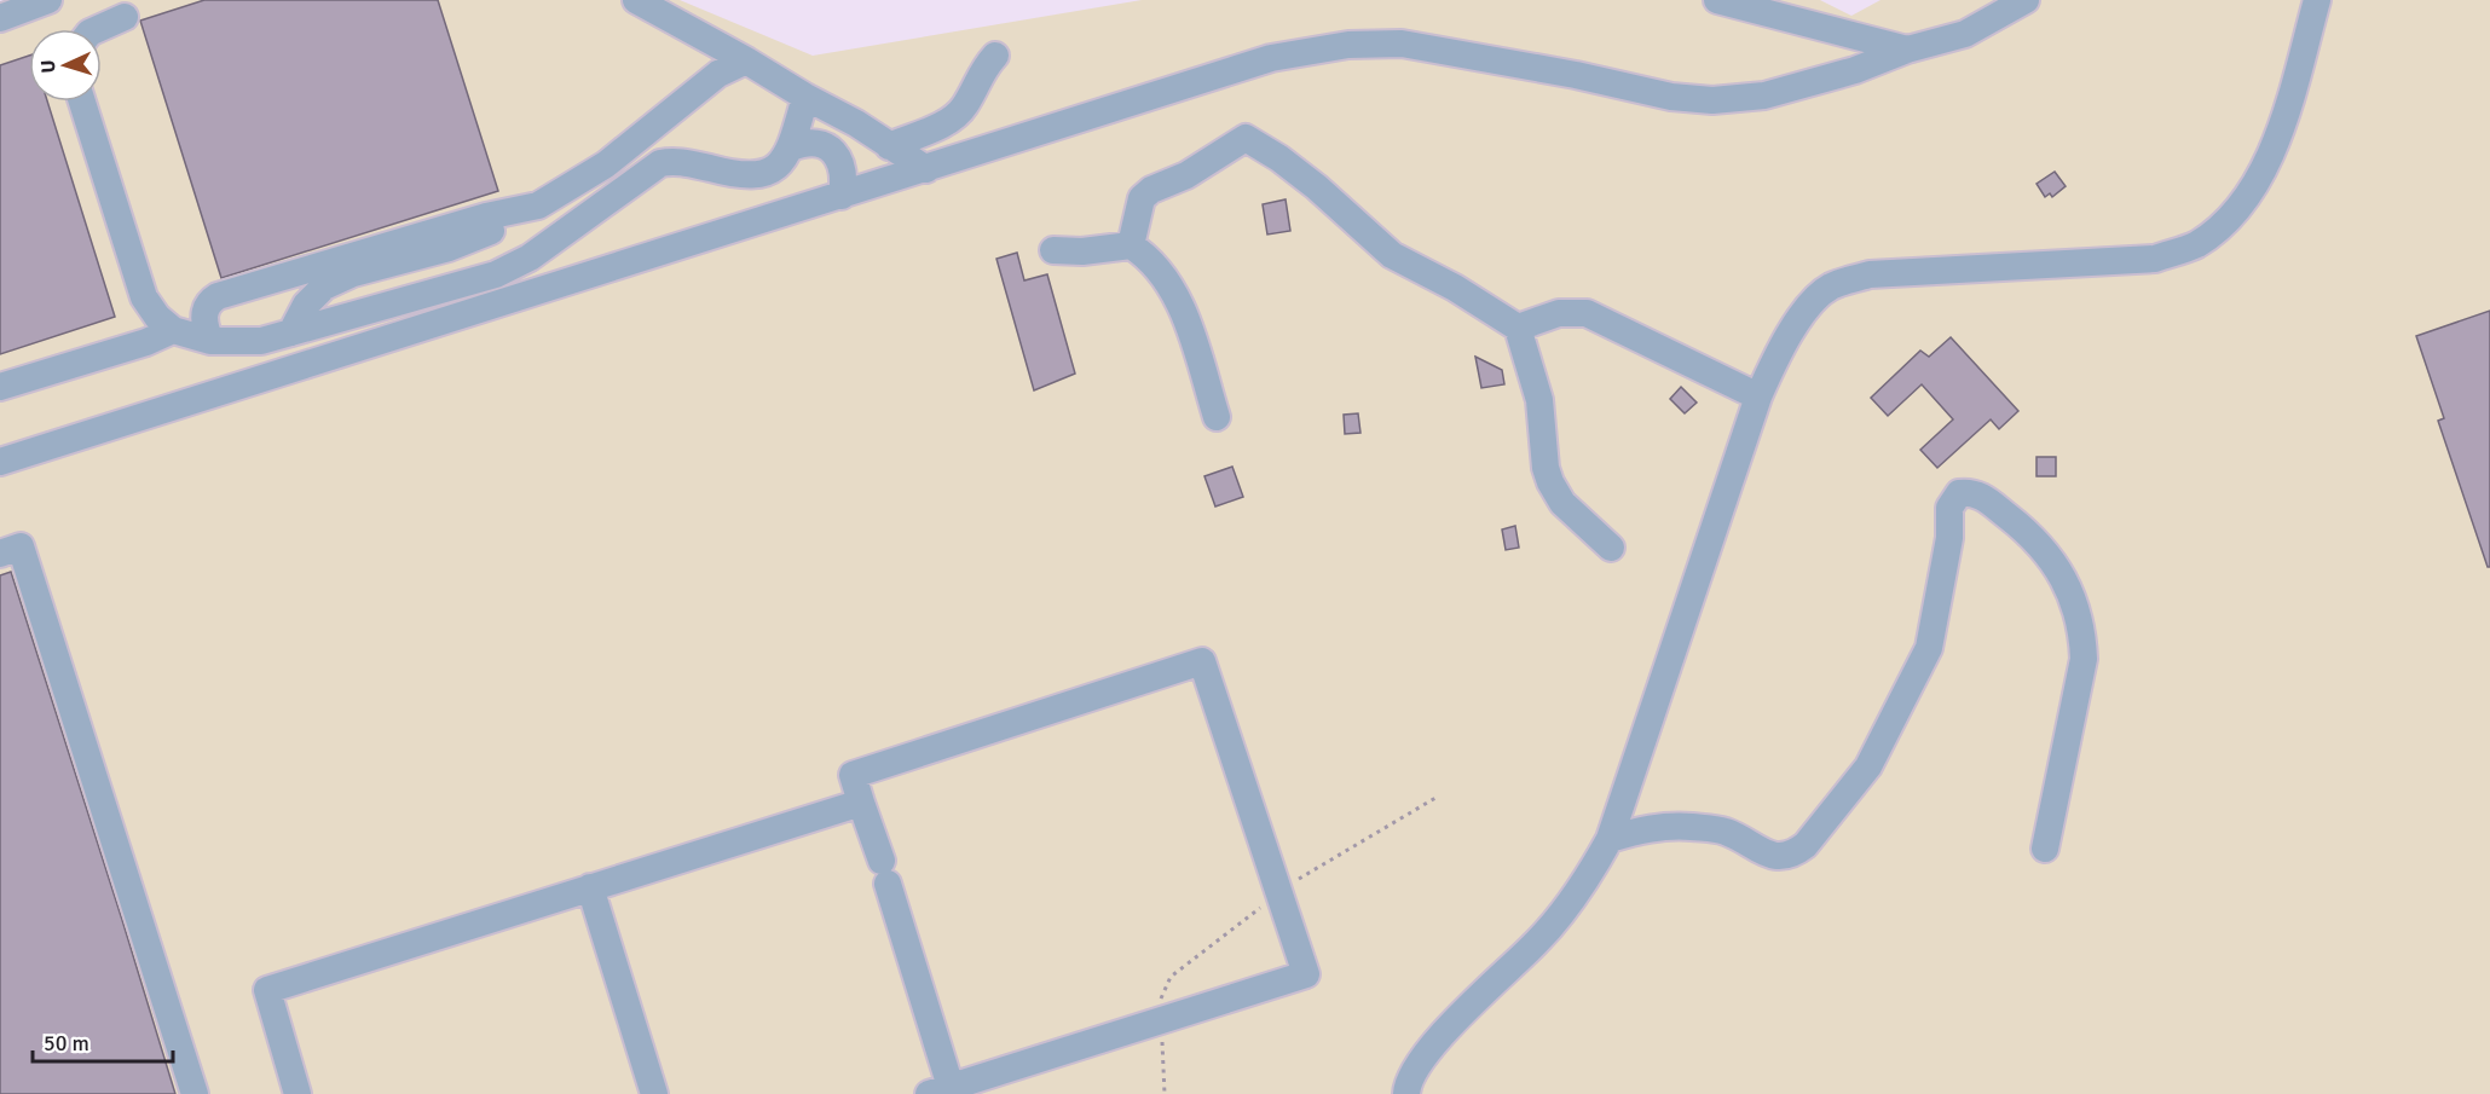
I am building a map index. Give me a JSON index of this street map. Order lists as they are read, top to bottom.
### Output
{
  "scale_bar": "50 m",
  "north": "left"
}
